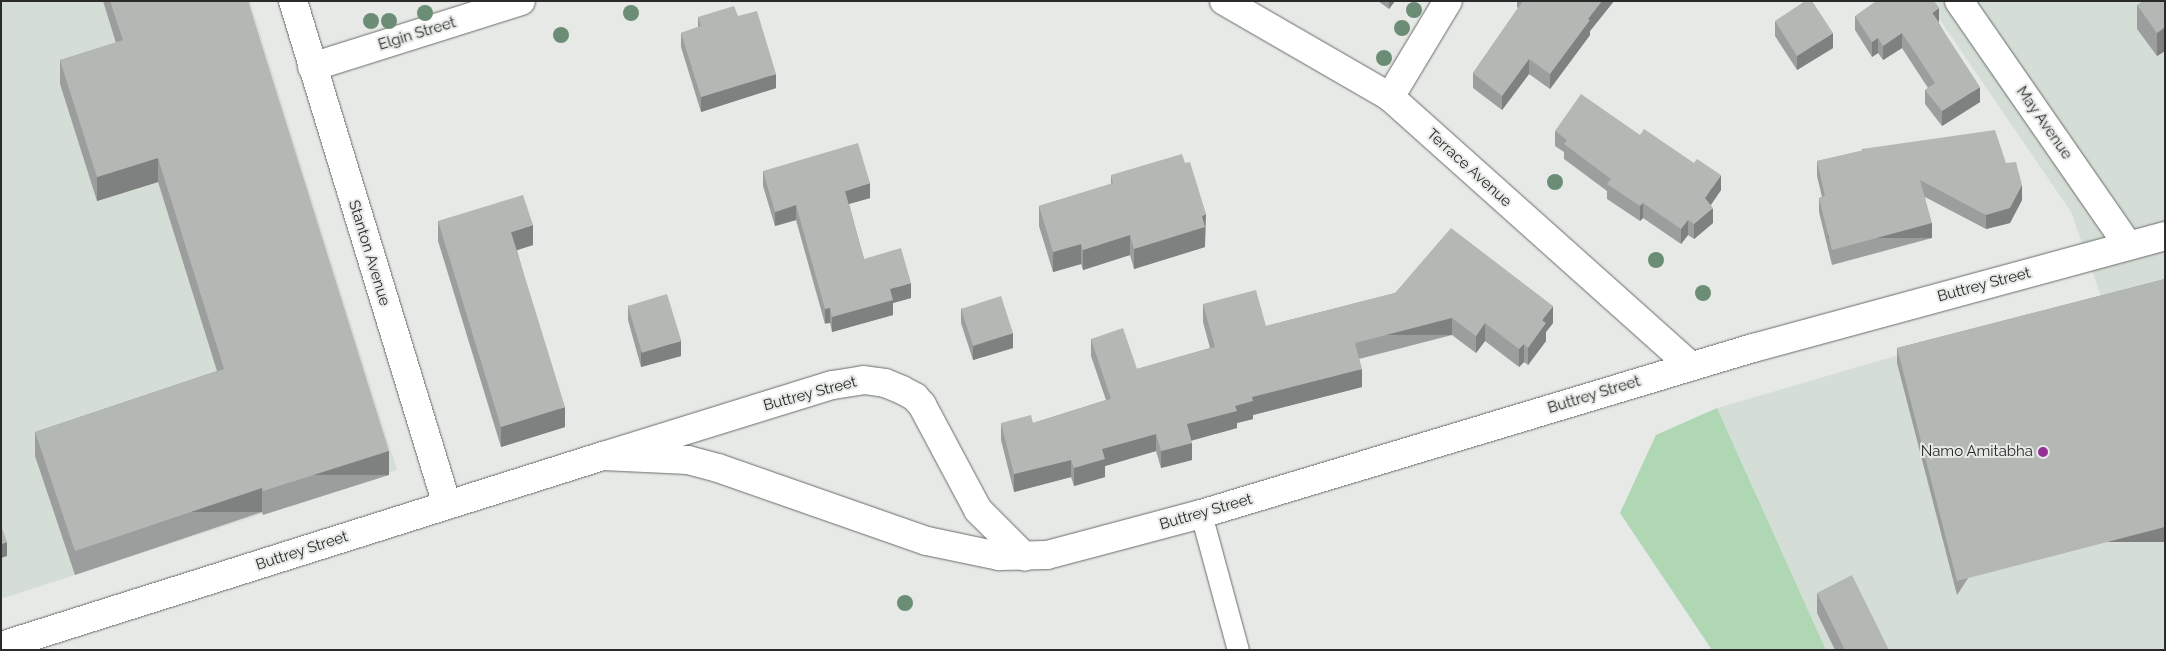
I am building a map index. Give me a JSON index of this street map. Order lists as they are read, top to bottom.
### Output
{
  "streets": {
    "street": [
      "Elgin Street",
      "May Avenue",
      "Terrace Avenue",
      "Stanton Avenue",
      "Buttrey Street"
    ]
  },
  "crossings": [
    ["Elgin Street", "Stanton Avenue"],
    ["May Avenue", "Buttrey Street"],
    ["Terrace Avenue", "Buttrey Street"],
    ["Stanton Avenue", "Buttrey Street"]
  ],
  "places": ["Namo Amitabha"]
}
